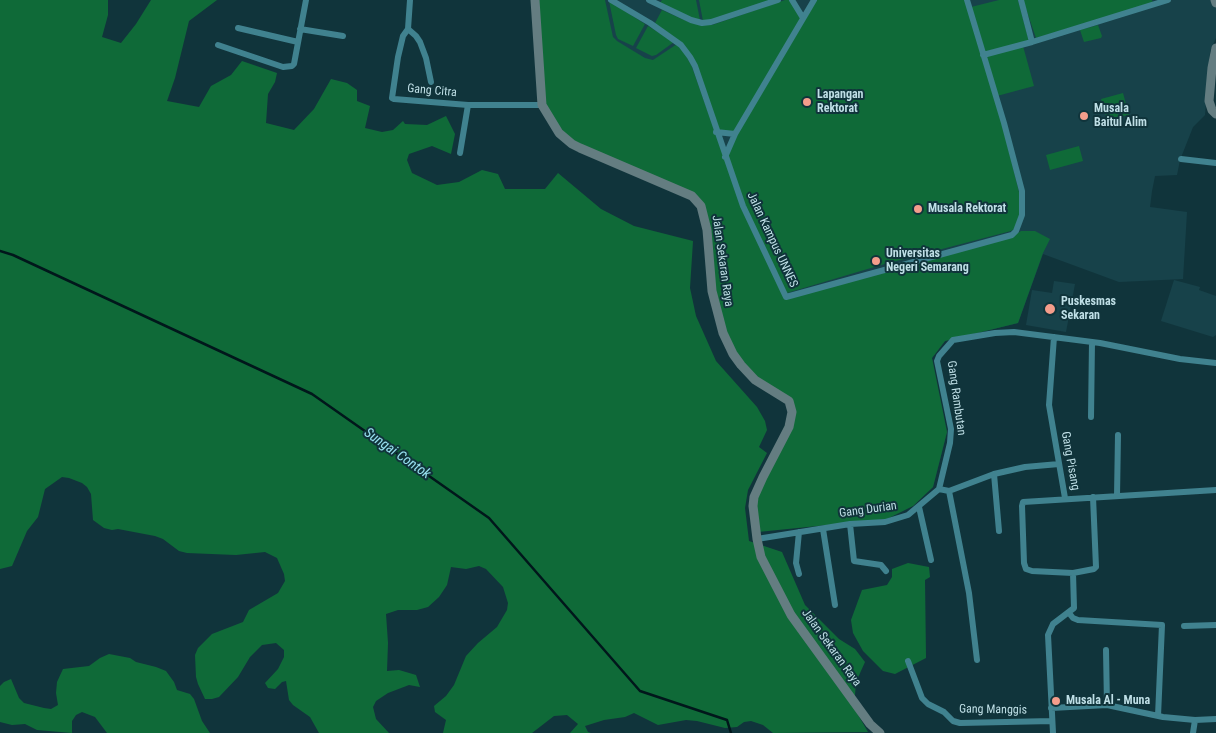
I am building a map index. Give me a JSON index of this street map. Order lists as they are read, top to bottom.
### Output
{
  "streets": {
    "main road": ["Jalan Sekaran Raya"],
    "street": [
      "Gang Citra",
      "Jalan Kampus UNNES",
      "Gang Rambutan",
      "Gang Pisang",
      "Gang Durian",
      "Gang Manggis"
    ]
  },
  "crossings": [
    ["Gang Citra", "Jalan Sekaran Raya"],
    ["Jalan Sekaran Raya", "Gang Durian"],
    ["Gang Rambutan", "Gang Pisang"],
    ["Gang Rambutan", "Gang Durian"]
  ],
  "water": ["Sungai Contok"],
  "places": [
    "Lapangan Rektorat",
    "Musala Baitul Alim",
    "Musala Rektorat",
    "Universitas Negeri Semarang",
    "Puskesmas Sekaran",
    "Musala Al - Muna"
  ]
}
